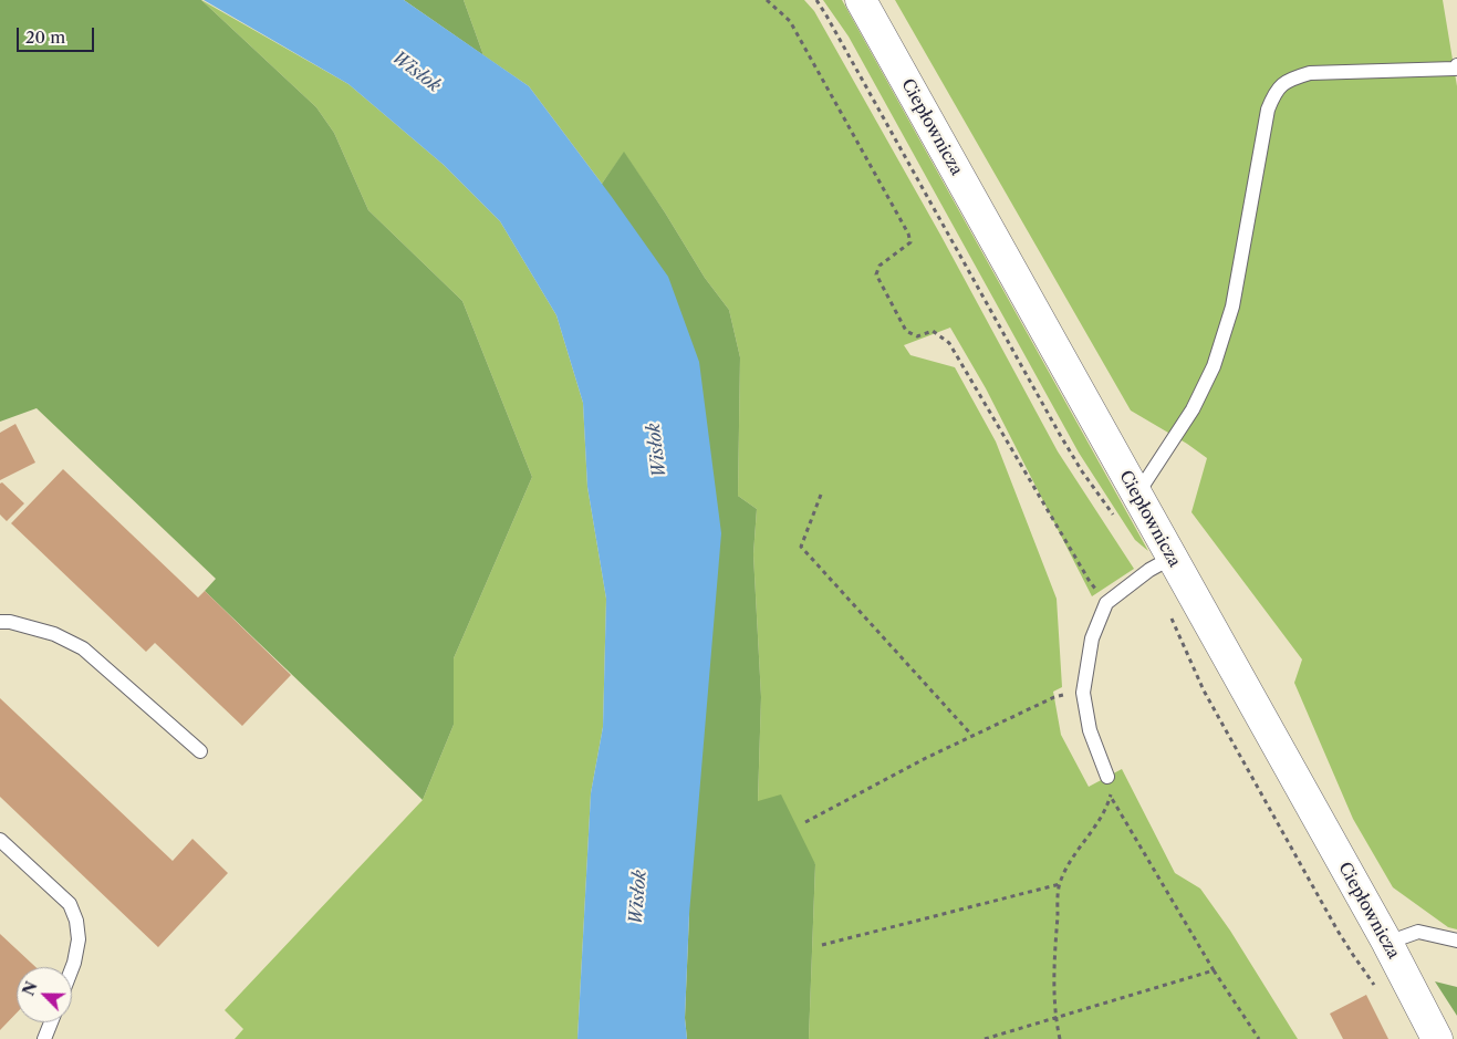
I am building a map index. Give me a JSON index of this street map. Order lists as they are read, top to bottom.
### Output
{
  "streets": {
    "main road": ["Ciepłownicza"]
  },
  "water": ["Wisłok"],
  "scale_bar": "20 m",
  "north": "top left"
}
